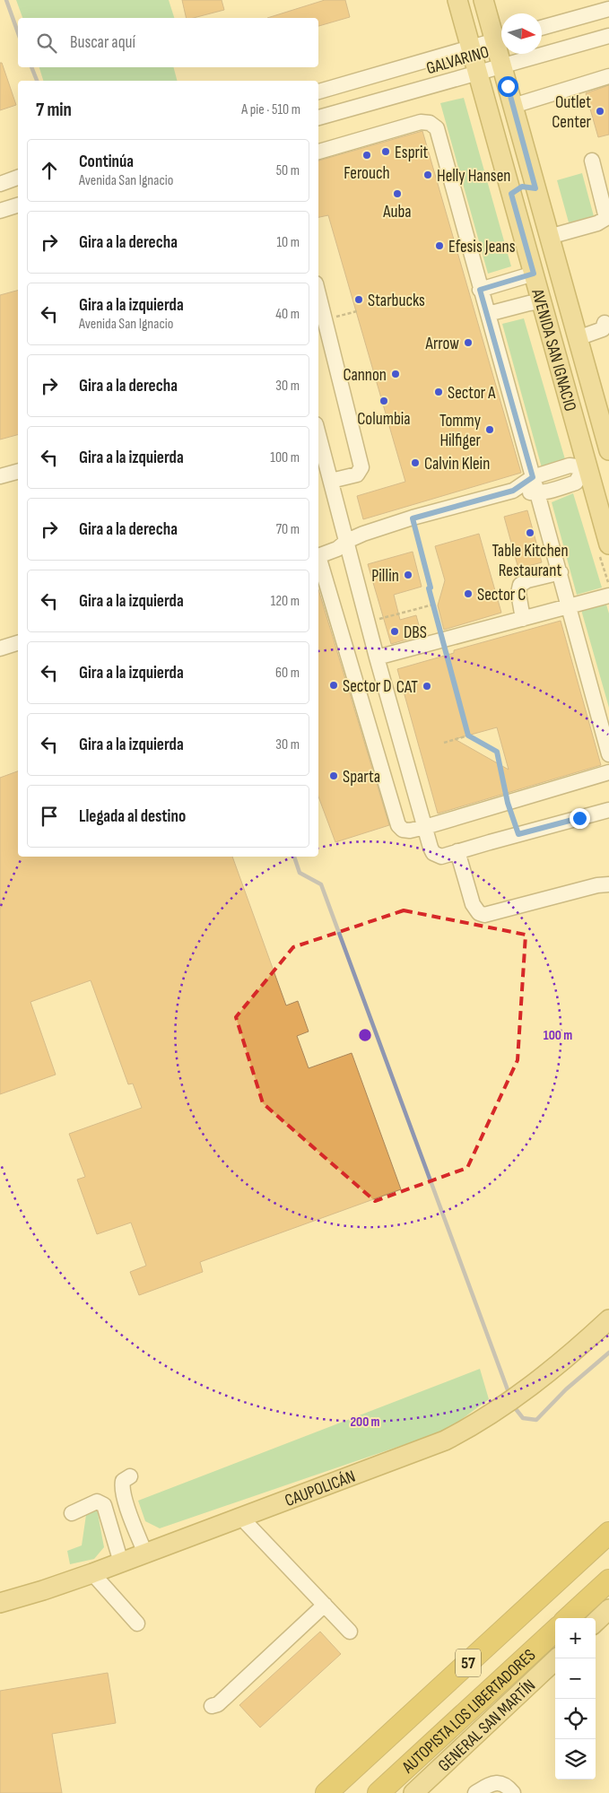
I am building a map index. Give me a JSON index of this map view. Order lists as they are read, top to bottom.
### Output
{
  "streets": {
    "highway": ["57", "AUTOPISTA LOS LIBERTADORES"],
    "main road": ["AVENIDA SAN IGNACIO", "CAUPOLICÁN", "GENERAL SAN MARTÍN"],
    "street": ["GALVARINO"]
  },
  "crossings": [
    ["GALVARINO", "AVENIDA SAN IGNACIO"]
  ],
  "places": [
    "Outlet Center",
    "Esprit",
    "Ferouch",
    "Helly Hansen",
    "Auba",
    "Efesis Jeans",
    "Starbucks",
    "Arrow",
    "Cannon",
    "Sector A",
    "Columbia",
    "Tommy Hilfiger",
    "Calvin Klein",
    "Table Kitchen Restaurant",
    "Pillin",
    "Sector C",
    "DBS",
    "Sector D",
    "CAT",
    "Sparta"
  ],
  "north": "right",
  "page": {
    "search": "Buscar aquí",
    "heading": ["7 min", "A pie · 510 m"],
    "list": [
      ["Continúa", "Avenida San Ignacio", "50 m"],
      ["Gira a la derecha", "10 m"],
      ["Gira a la izquierda", "Avenida San Ignacio", "40 m"],
      ["Gira a la derecha", "30 m"],
      ["Gira a la izquierda", "100 m"],
      ["Gira a la derecha", "70 m"],
      ["Gira a la izquierda", "120 m"],
      ["Gira a la izquierda", "60 m"],
      ["Gira a la izquierda", "30 m"],
      "Llegada al destino"
    ],
    "map_buttons": ["+", "−"]
  },
  "rings": ["100 m", "200 m"]
}
